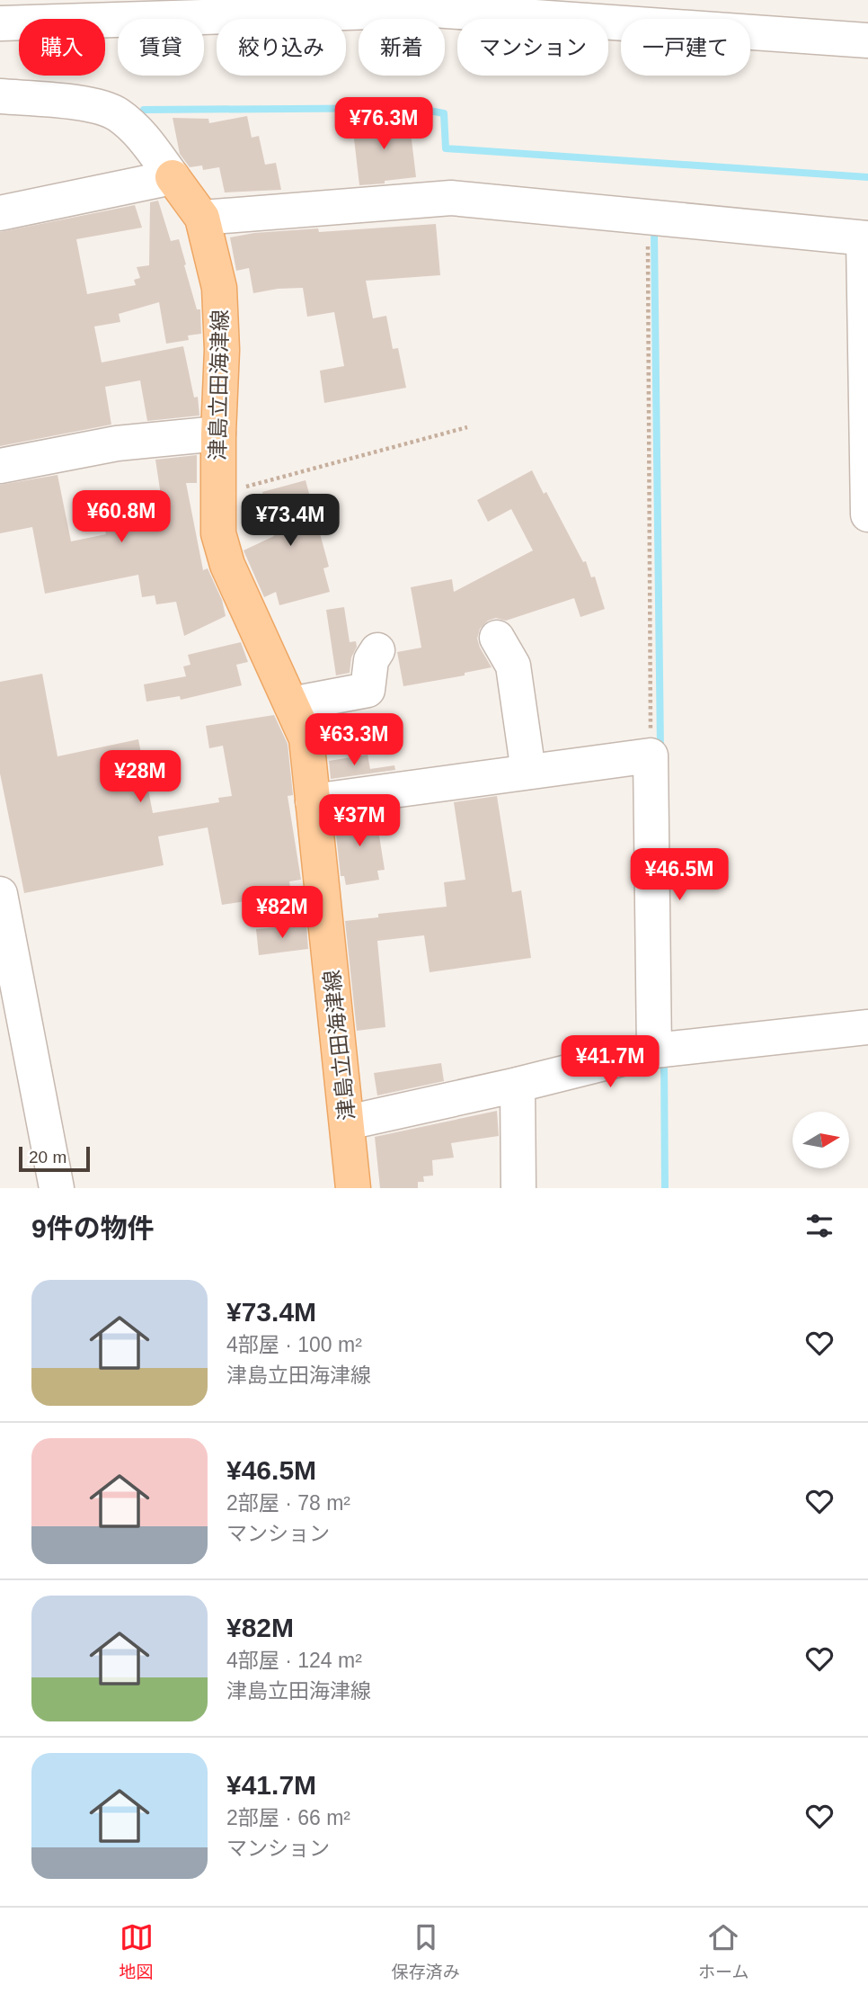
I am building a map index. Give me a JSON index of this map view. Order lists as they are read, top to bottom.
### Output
{
  "streets": {
    "main road": ["津島立田海津線"]
  },
  "scale_bar": "20 m",
  "north": "right",
  "page": {
    "chip": [
      "購入",
      "賃貸",
      "絞り込み",
      "新着",
      "マンション",
      "一戸建て"
    ],
    "price": [
      "¥76.3M",
      "¥60.8M",
      "¥73.4M",
      "¥63.3M",
      "¥28M",
      "¥37M",
      "¥46.5M",
      "¥82M",
      "¥41.7M"
    ],
    "scale": "20 m",
    "heading": "9件の物件",
    "list": [
      {
        "name": "¥73.4M",
        "note": "4部屋 · 100 m² · 津島立田海津線"
      },
      {
        "name": "¥46.5M",
        "note": "2部屋 · 78 m² · マンション"
      },
      {
        "name": "¥82M",
        "note": "4部屋 · 124 m² · 津島立田海津線"
      },
      {
        "name": "¥41.7M",
        "note": "2部屋 · 66 m² · マンション"
      }
    ],
    "tabs": ["地図", "保存済み", "ホーム"]
  }
}
